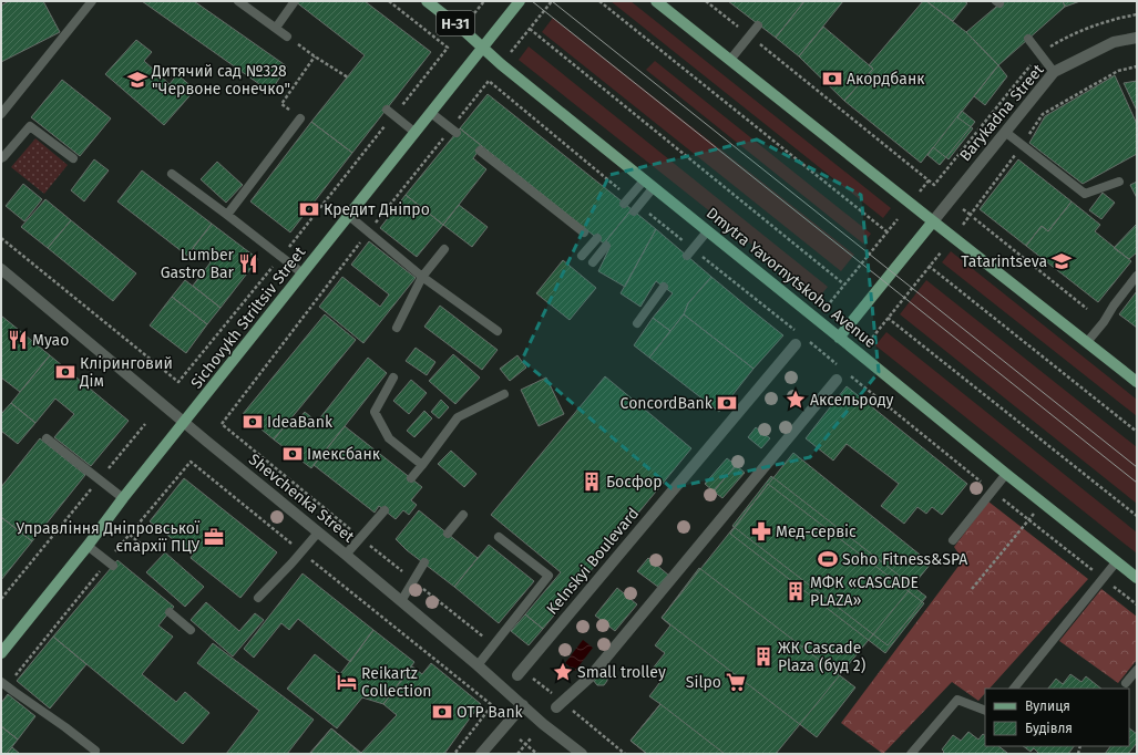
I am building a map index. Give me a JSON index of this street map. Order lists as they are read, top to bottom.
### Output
{
  "streets": {
    "main road": ["Н-31", "Dmytra Yavornytskoho Avenue", "Sichovykh Striltsiv Street"],
    "street": ["Barykadna Street", "Shevchenka Street", "Kelnskyi Boulevard"]
  },
  "crossings": [
    ["Dmytra Yavornytskoho Avenue", "Sichovykh Striltsiv Street"],
    ["Sichovykh Striltsiv Street", "Shevchenka Street"]
  ],
  "places": {
    "bank": [
      "Акордбанк",
      "Кредит Дніпро",
      "Кліринговий Дім",
      "ConcordBank",
      "IdeaBank",
      "Імексбанк",
      "OTP Bank"
    ],
    "school or university": ["Дитячий сад №328 \"Червоне сонечко\"", "Tatarintseva"],
    "restaurant": ["Lumber Gastro Bar", "Myao"],
    "place": ["Аксельроду", "Small trolley"],
    "building": ["Босфор", "МФК «CASCADE PLAZA»", "ЖК Cascade Plaza (буд 2)"],
    "pharmacy": ["Мед-сервіс"],
    "office": ["Управління Дніпровської єпархії ПЦУ"],
    "sports": ["Soho Fitness&SPA"],
    "hotel": ["Reikartz Collection"],
    "supermarket": ["Silpo"]
  },
  "legend": ["Вулиця", "Будівля"]
}
